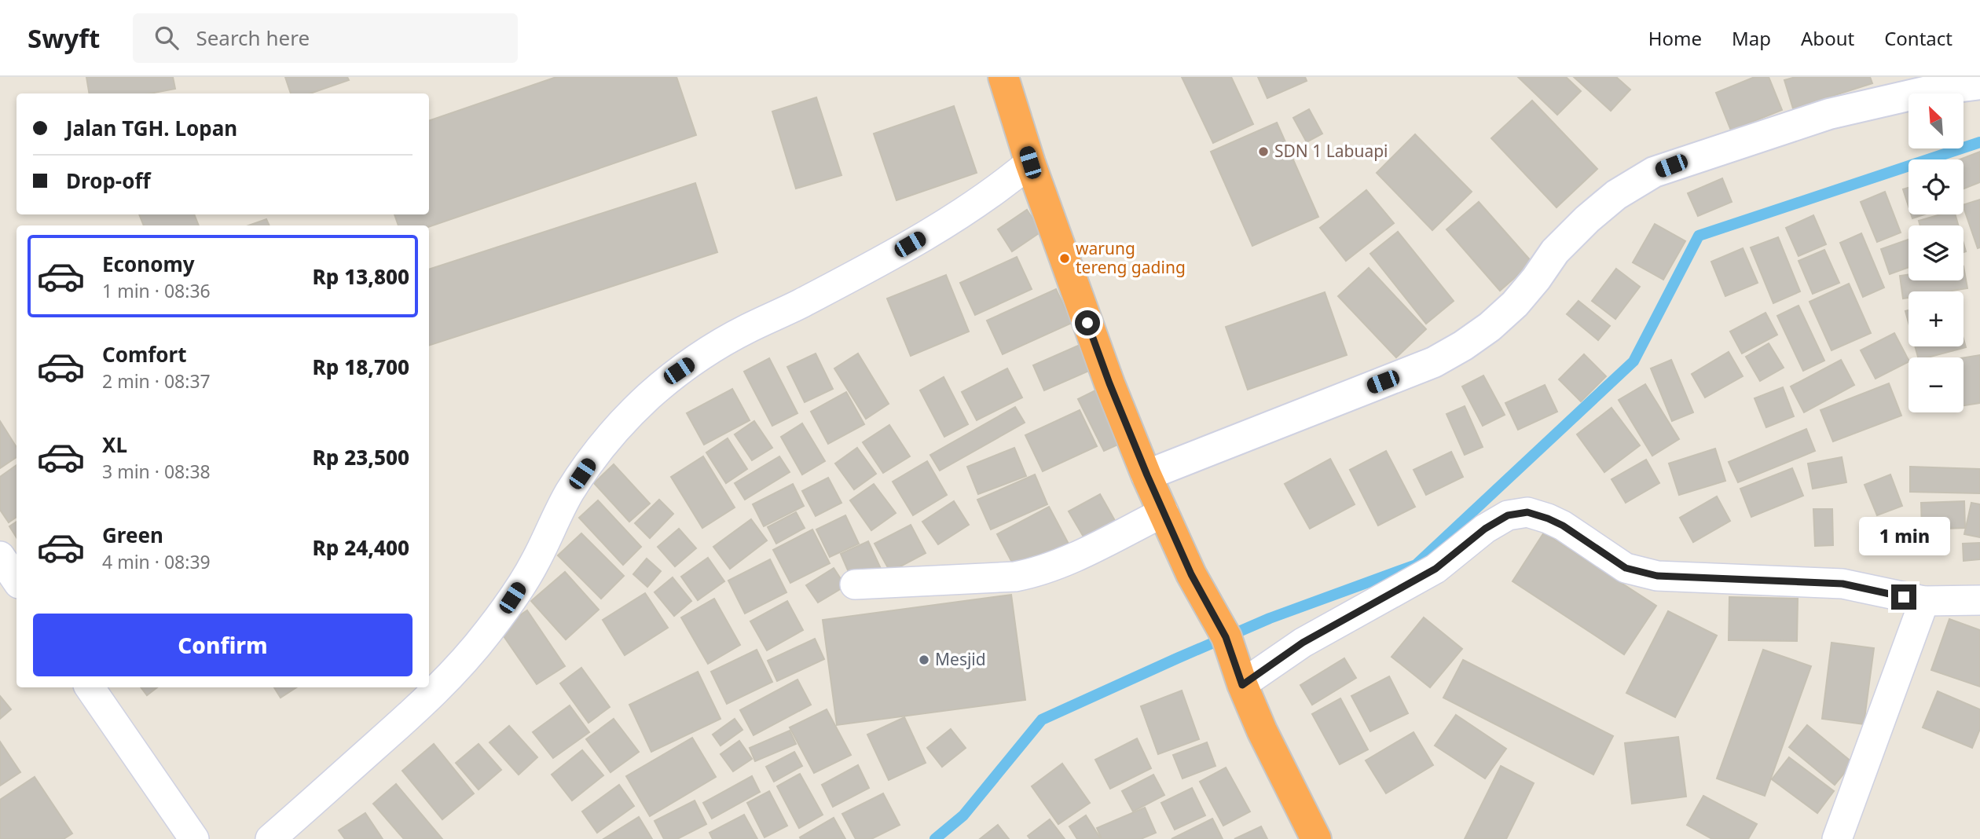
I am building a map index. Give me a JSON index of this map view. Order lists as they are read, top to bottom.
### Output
{
  "places": ["SDN 1 Labuapi", "warung tereng gading", "Mesjid"],
  "north": "top left",
  "page": {
    "header": "Swyft",
    "search": "Search here",
    "nav": [
      "Home",
      "Map",
      "About",
      "Contact"
    ],
    "map_buttons": ["+", "−"],
    "banner": ["Jalan TGH. Lopan", "Drop-off"],
    "list": [
      {
        "name": "Economy",
        "note": "1 min · 08:36",
        "value": "Rp 13,800"
      },
      {
        "name": "Comfort",
        "note": "2 min · 08:37",
        "value": "Rp 18,700"
      },
      {
        "name": "XL",
        "note": "3 min · 08:38",
        "value": "Rp 23,500"
      },
      {
        "name": "Green",
        "note": "4 min · 08:39",
        "value": "Rp 24,400"
      }
    ],
    "bubble": "1 min",
    "buttons": "Confirm"
  }
}
